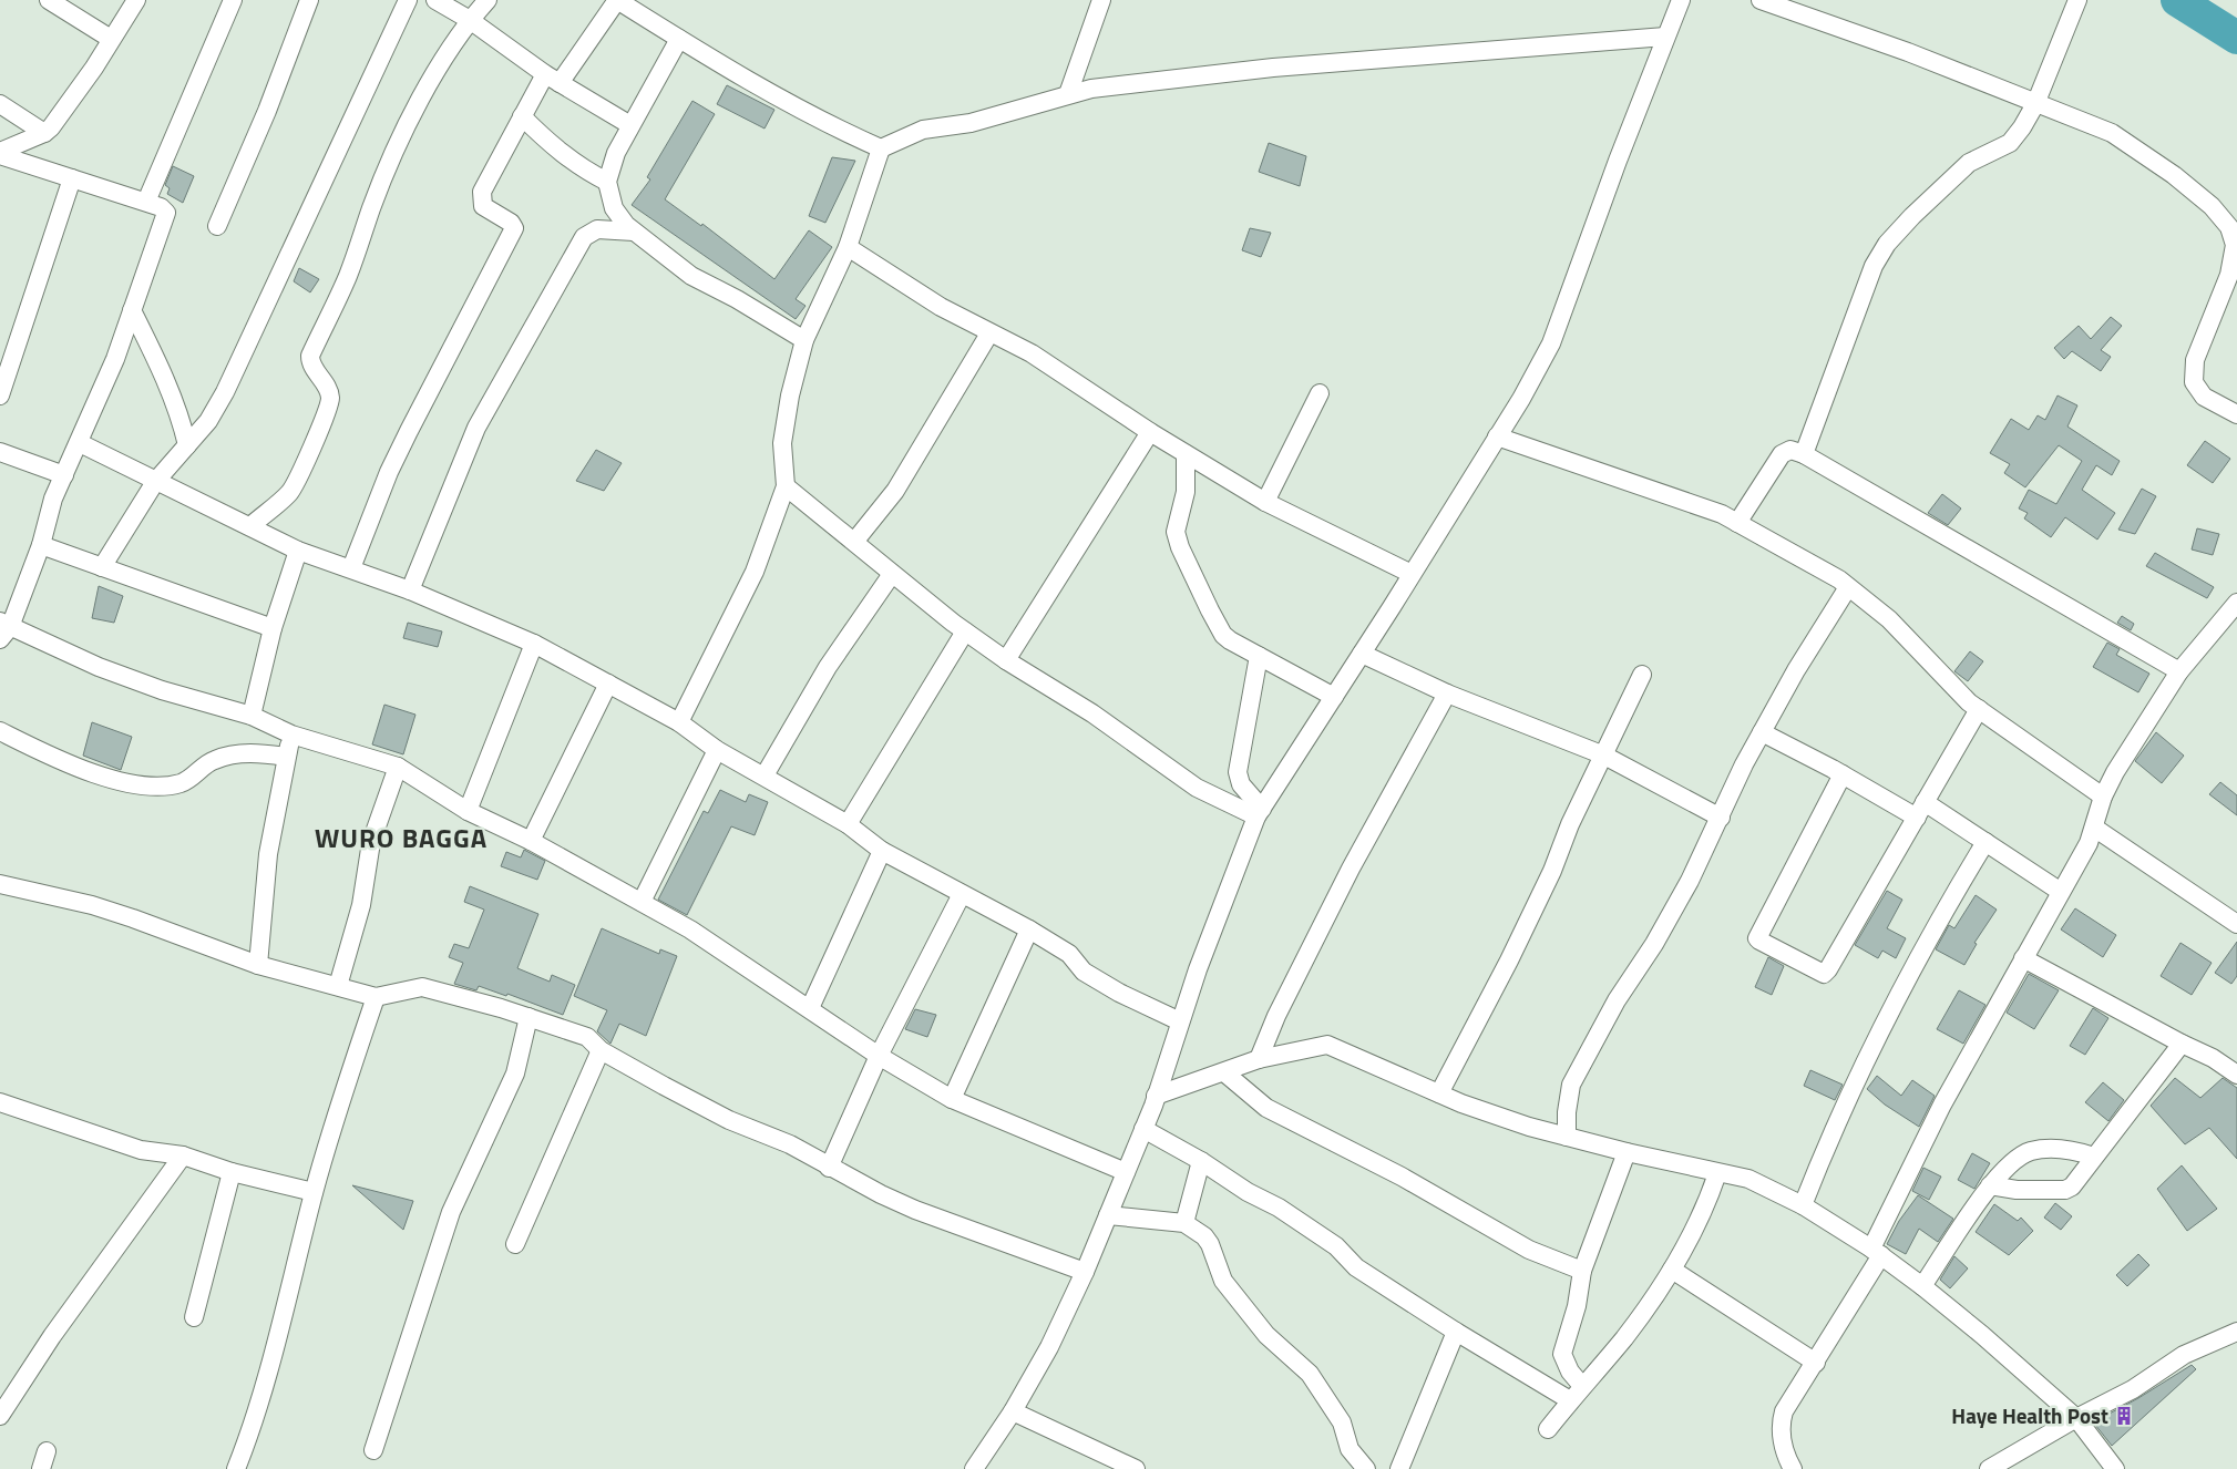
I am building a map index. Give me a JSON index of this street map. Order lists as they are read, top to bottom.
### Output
{
  "districts": ["WURO BAGGA"],
  "places": {
    "building": ["Haye Health Post"]
  }
}
